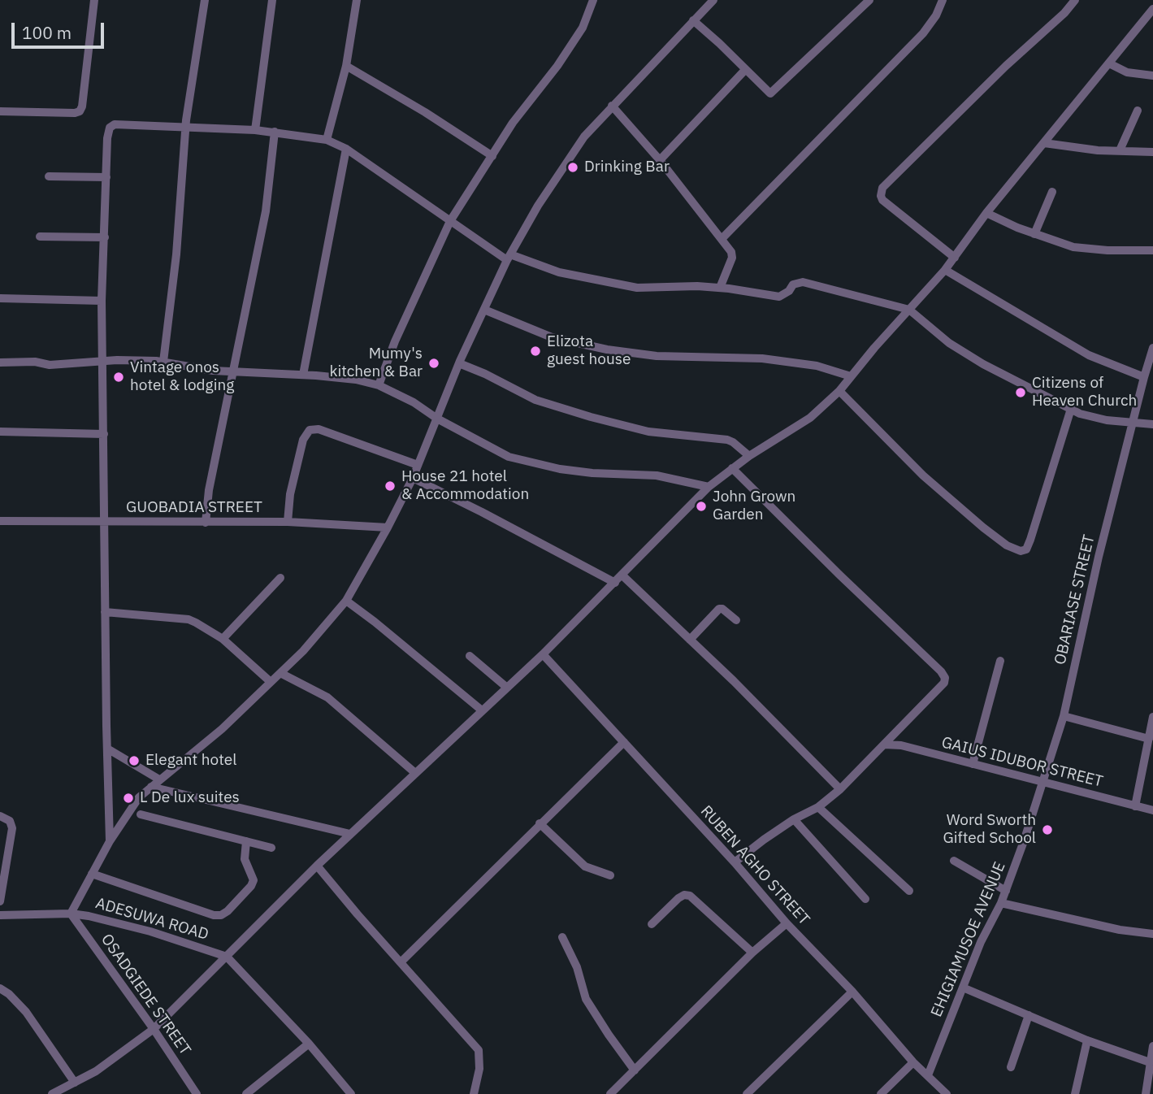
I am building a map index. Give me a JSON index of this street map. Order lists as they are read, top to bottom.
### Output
{
  "streets": {
    "street": [
      "GUOBADIA STREET",
      "OBARIASE STREET",
      "GAIUS IDUBOR STREET",
      "RUBEN AGHO STREET",
      "ADESUWA ROAD",
      "EHIGIAMUSOE AVENUE",
      "OSADGIEDE STREET"
    ]
  },
  "crossings": [
    ["OBARIASE STREET", "GAIUS IDUBOR STREET"],
    ["OBARIASE STREET", "EHIGIAMUSOE AVENUE"],
    ["GAIUS IDUBOR STREET", "EHIGIAMUSOE AVENUE"],
    ["RUBEN AGHO STREET", "EHIGIAMUSOE AVENUE"],
    ["ADESUWA ROAD", "OSADGIEDE STREET"]
  ],
  "places": [
    "Drinking Bar",
    "Elizota guest house",
    "Mumy's kitchen & Bar",
    "Vintage onos hotel & lodging",
    "Citizens of Heaven Church",
    "House 21 hotel & Accommodation",
    "John Grown Garden",
    "Elegant hotel",
    "L De lux suites",
    "Word Sworth Gifted School"
  ],
  "scale_bar": "100 m"
}
